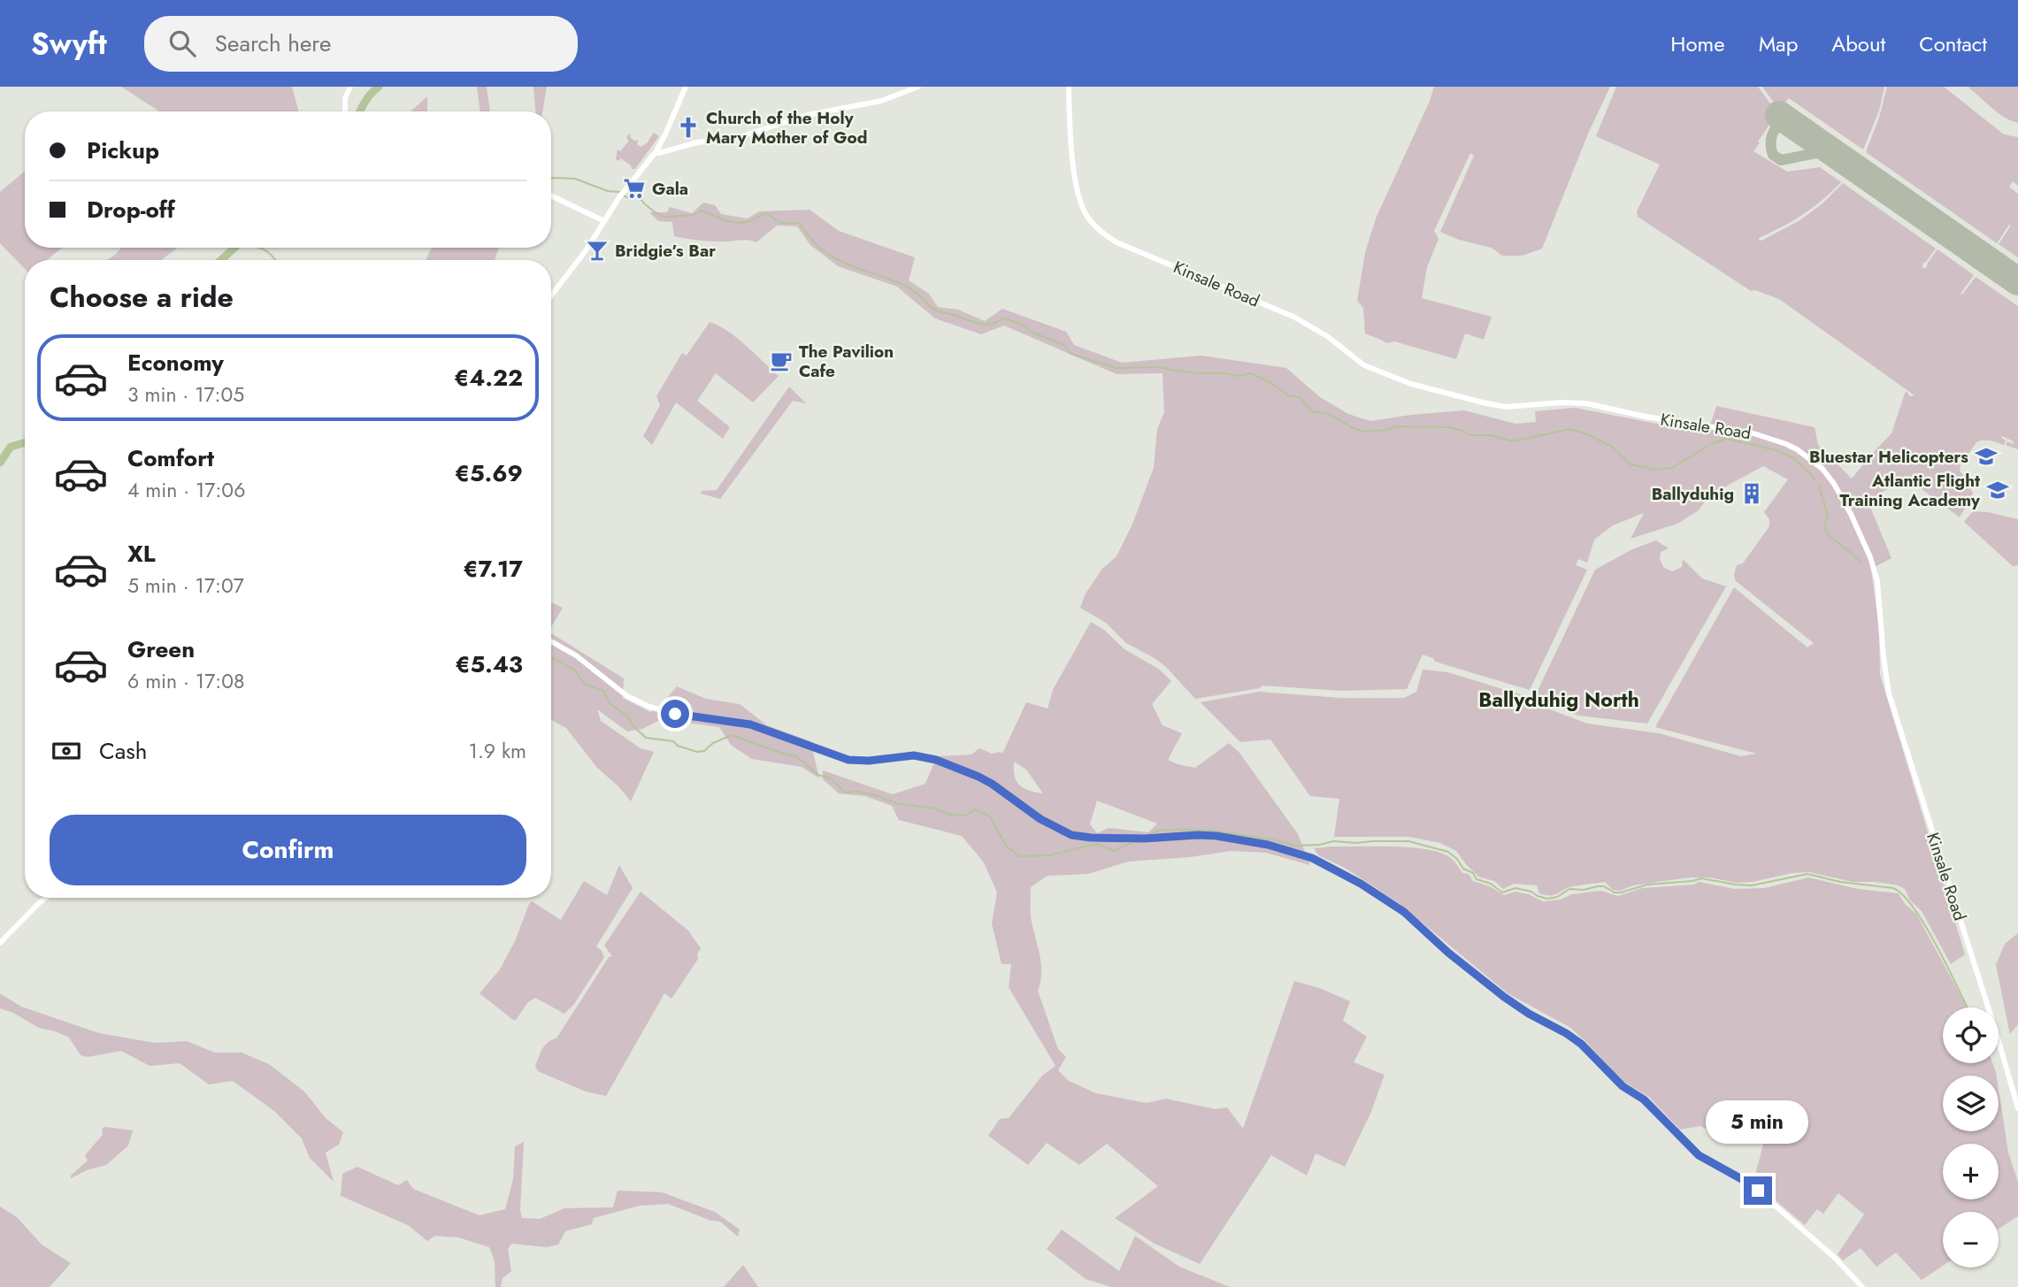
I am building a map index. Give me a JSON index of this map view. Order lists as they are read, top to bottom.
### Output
{
  "streets": {
    "main road": ["Kinsale Road"]
  },
  "districts": ["Ballyduhig North"],
  "places": {
    "church": ["Church of the Holy Mary Mother of God"],
    "supermarket": ["Gala"],
    "bar": ["Bridgie’s Bar"],
    "cafe": ["The Pavilion Cafe"],
    "school or university": ["Bluestar Helicopters", "Atlantic Flight Training Academy"],
    "building": ["Ballyduhig"]
  },
  "page": {
    "header": "Swyft",
    "search": "Search here",
    "nav": [
      "Home",
      "Map",
      "About",
      "Contact"
    ],
    "banner": ["Pickup", "Drop-off"],
    "heading": "Choose a ride",
    "list": [
      {
        "name": "Economy",
        "note": "3 min · 17:05",
        "value": "€4.22"
      },
      {
        "name": "Comfort",
        "note": "4 min · 17:06",
        "value": "€5.69"
      },
      {
        "name": "XL",
        "note": "5 min · 17:07",
        "value": "€7.17"
      },
      {
        "name": "Green",
        "note": "6 min · 17:08",
        "value": "€5.43"
      }
    ],
    "pay": ["Cash", "1.9 km"],
    "buttons": "Confirm",
    "map_buttons": ["+", "−"],
    "bubble": "5 min"
  }
}
